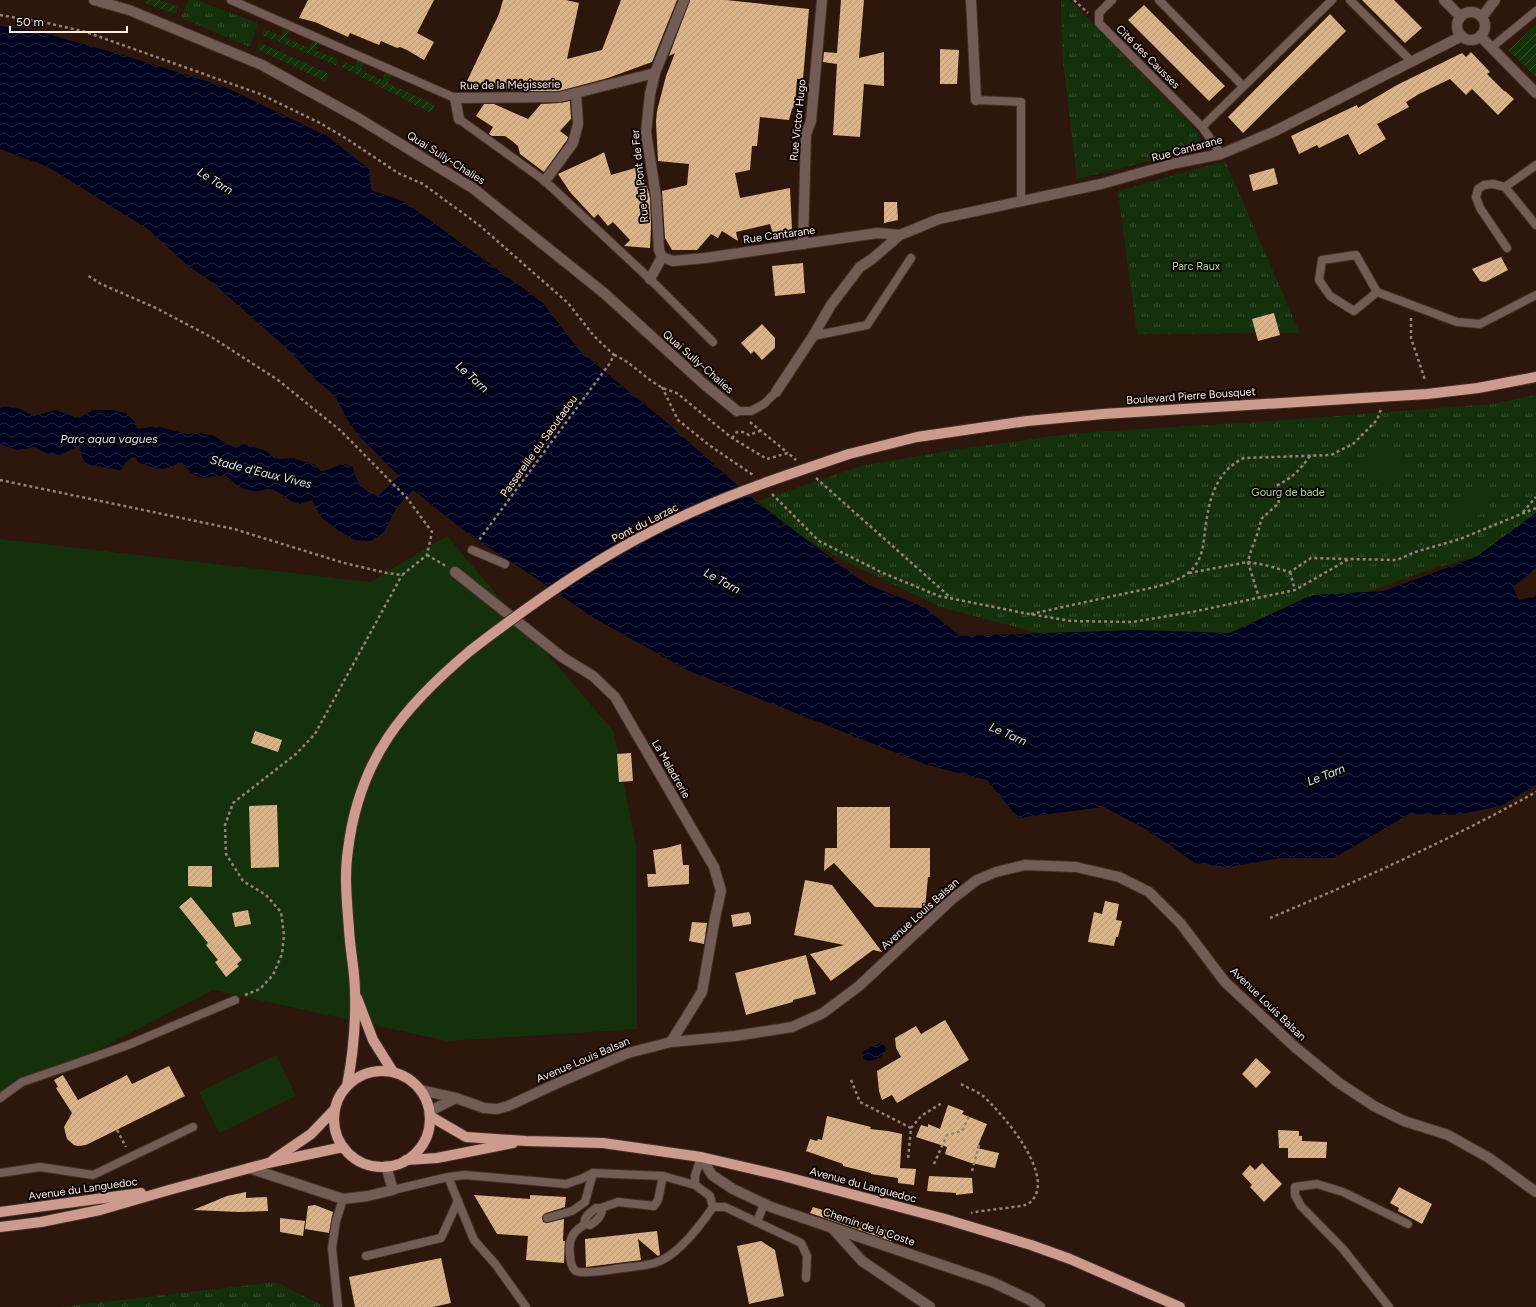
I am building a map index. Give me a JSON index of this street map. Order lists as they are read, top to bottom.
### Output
{
  "streets": {
    "main road": ["Boulevard Pierre Bousquet", "Pont du Larzac", "Avenue du Languedoc"],
    "street": [
      "Rue de la Mégisserie",
      "Rue Victor Hugo",
      "Rue Cantarane",
      "Quai Sully-Chalies",
      "Rue du Pont de Fer",
      "La Maladrerie",
      "Avenue Louis Balsan",
      "Chemin de la Coste"
    ],
    "lane": ["Cité des Causses"],
    "path": ["Passerellle du Saoutadou"]
  },
  "crossings": [
    ["Cité des Causses", "Rue Cantarane"],
    ["Rue de la Mégisserie", "Rue du Pont de Fer"],
    ["Rue Victor Hugo", "Rue Cantarane"],
    ["Rue Cantarane", "Rue du Pont de Fer"],
    ["Boulevard Pierre Bousquet", "Pont du Larzac"],
    ["La Maladrerie", "Avenue Louis Balsan"],
    ["Avenue Louis Balsan", "Avenue du Languedoc"],
    ["Avenue du Languedoc", "Chemin de la Coste"]
  ],
  "water": ["Le Tarn", "Parc aqua vagues", "Stade d'Eaux Vives"],
  "parks": ["Parc Raux", "Gourg de bade"],
  "scale_bar": "50 m"
}
